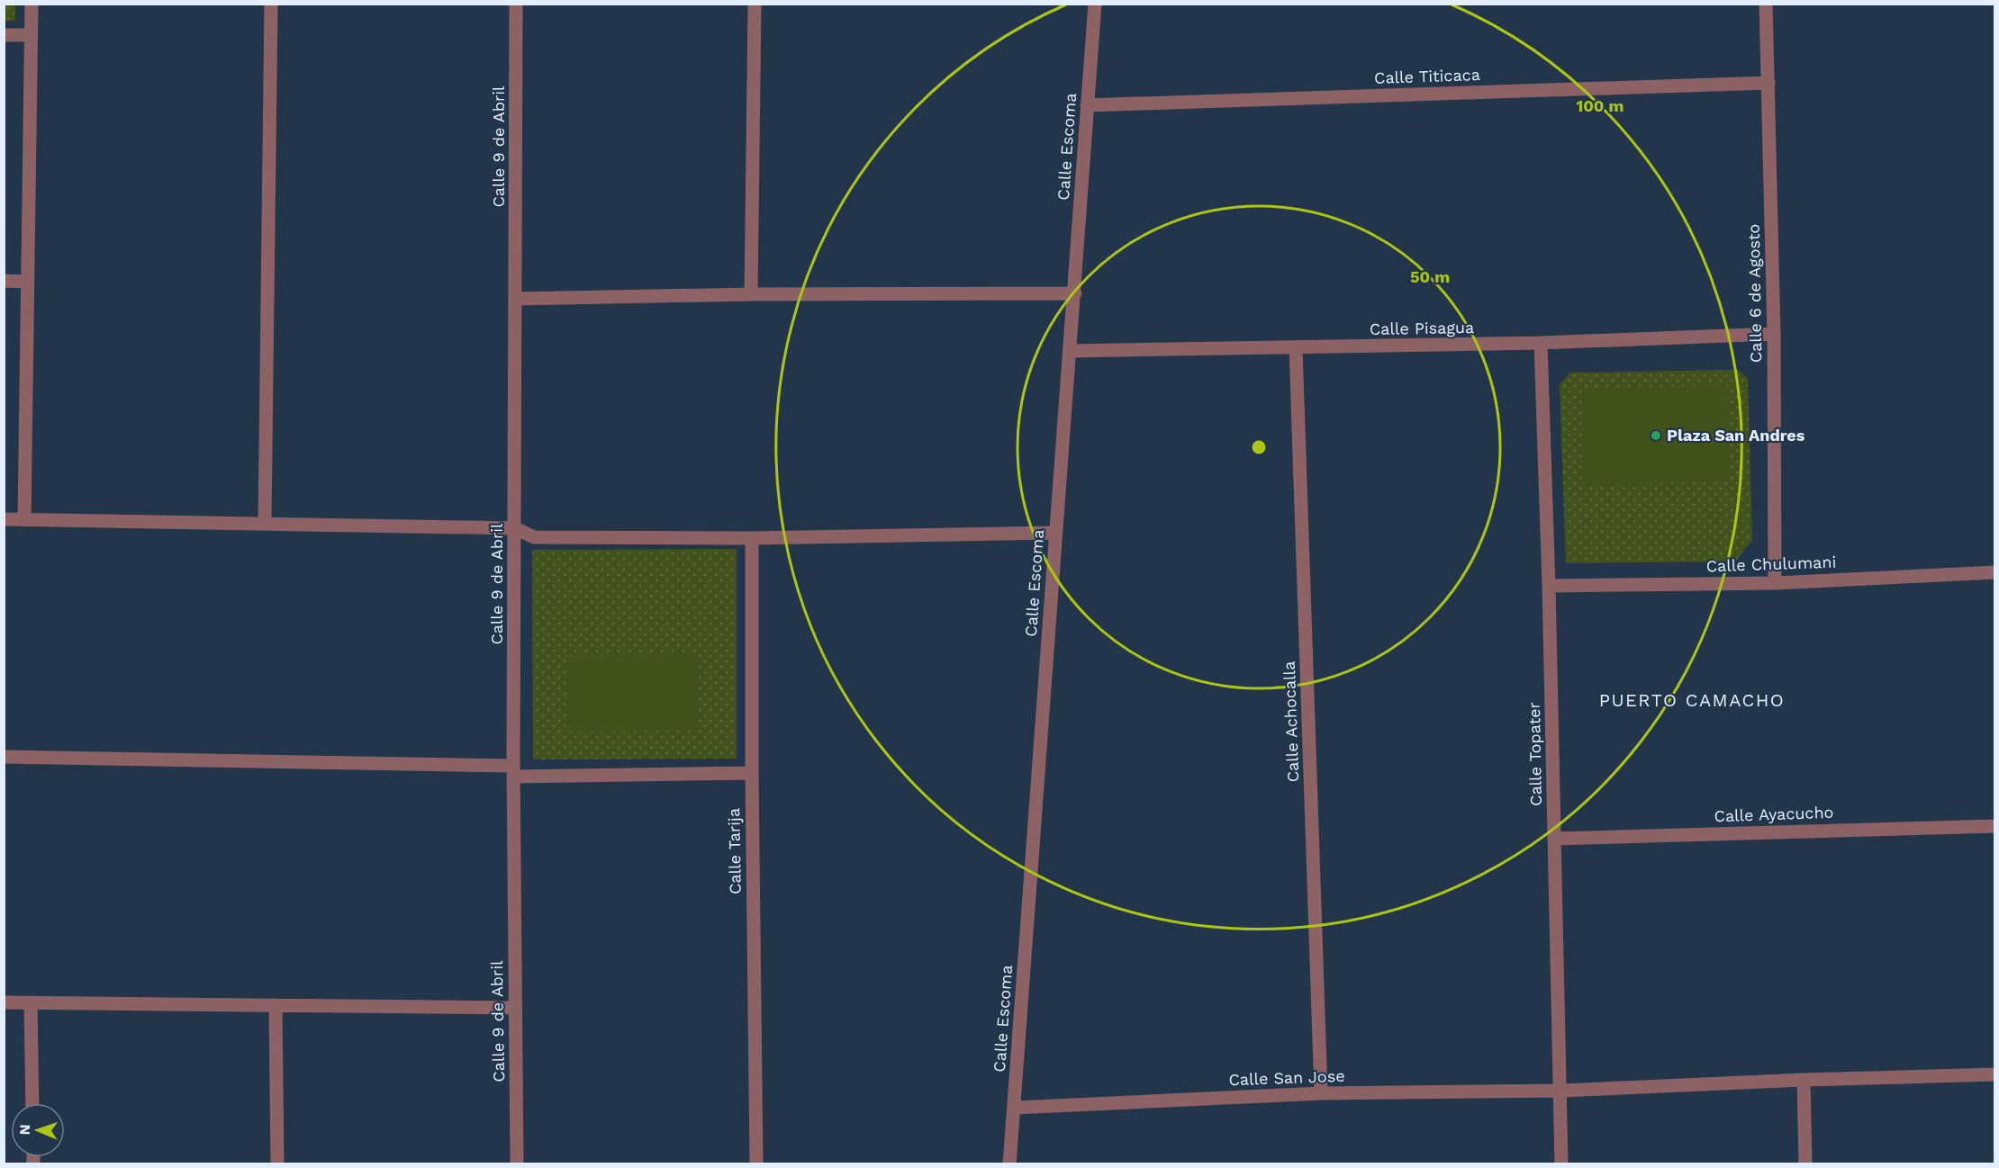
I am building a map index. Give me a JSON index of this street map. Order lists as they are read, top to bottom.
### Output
{
  "streets": {
    "street": [
      "Calle Titicaca",
      "Calle 9 de Abril",
      "Calle Escoma",
      "Calle 6 de Agosto",
      "Calle Pisagua",
      "Calle Chulumani",
      "Calle Achocalla",
      "Calle Topater",
      "Calle Ayacucho",
      "Calle Tarija",
      "Calle San Jose"
    ]
  },
  "crossings": [
    ["Calle Titicaca", "Calle Escoma"],
    ["Calle Titicaca", "Calle 6 de Agosto"],
    ["Calle Escoma", "Calle Pisagua"],
    ["Calle Escoma", "Calle San Jose"],
    ["Calle 6 de Agosto", "Calle Pisagua"],
    ["Calle 6 de Agosto", "Calle Chulumani"],
    ["Calle Pisagua", "Calle Achocalla"],
    ["Calle Pisagua", "Calle Topater"],
    ["Calle Chulumani", "Calle Topater"],
    ["Calle Achocalla", "Calle San Jose"],
    ["Calle Topater", "Calle Ayacucho"],
    ["Calle Topater", "Calle San Jose"]
  ],
  "districts": ["PUERTO CAMACHO"],
  "places": ["Plaza San Andres"],
  "north": "left",
  "rings": ["100 m", "50 m"]
}
